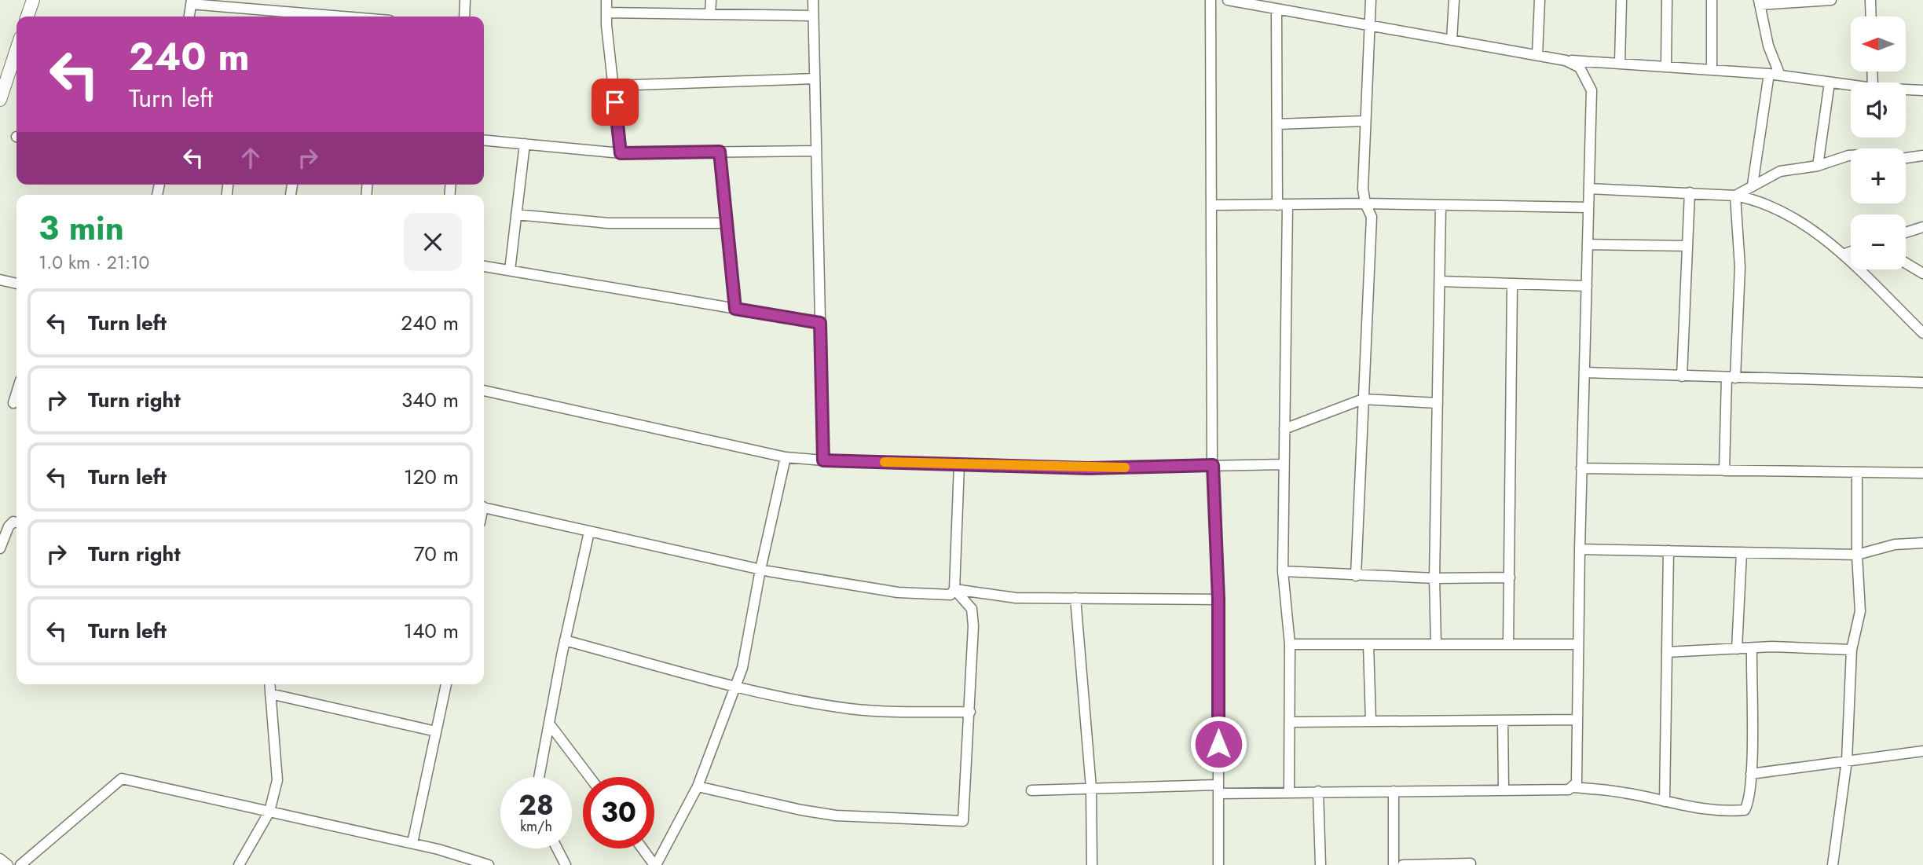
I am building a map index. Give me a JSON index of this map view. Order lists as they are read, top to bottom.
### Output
{
  "north": "left",
  "page": {
    "map_buttons": ["+", "−"],
    "turn": ["240 m", "Turn left"],
    "heading": ["3 min", "1.0 km · 21:10"],
    "list": [
      {
        "name": "Turn left",
        "value": "240 m"
      },
      {
        "name": "Turn right",
        "value": "340 m"
      },
      {
        "name": "Turn left",
        "value": "120 m"
      },
      {
        "name": "Turn right",
        "value": "70 m"
      },
      {
        "name": "Turn left",
        "value": "140 m"
      }
    ],
    "speed": "28 km/h",
    "limit": "30"
  }
}
